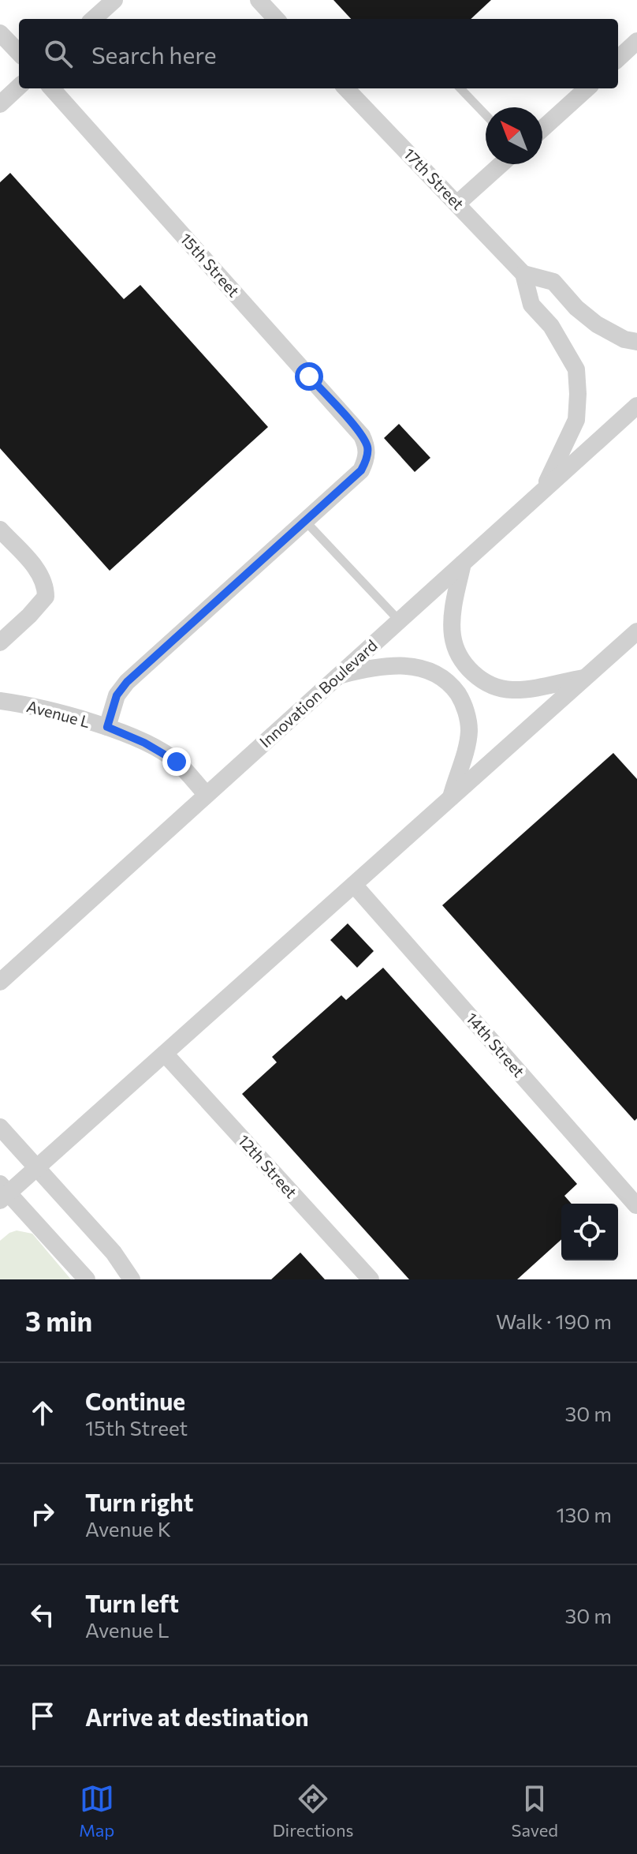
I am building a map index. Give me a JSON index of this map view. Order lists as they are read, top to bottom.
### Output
{
  "streets": {
    "street": [
      "17th Street",
      "15th Street",
      "Innovation Boulevard",
      "Avenue L",
      "14th Street",
      "12th Street"
    ]
  },
  "crossings": [
    ["Innovation Boulevard", "Avenue L"]
  ],
  "north": "top left",
  "page": {
    "search": "Search here",
    "heading": ["3 min", "Walk · 190 m"],
    "list": [
      ["Continue", "15th Street", "30 m"],
      ["Turn right", "Avenue K", "130 m"],
      ["Turn left", "Avenue L", "30 m"],
      "Arrive at destination"
    ],
    "nav": ["Map", "Directions", "Saved"]
  }
}
